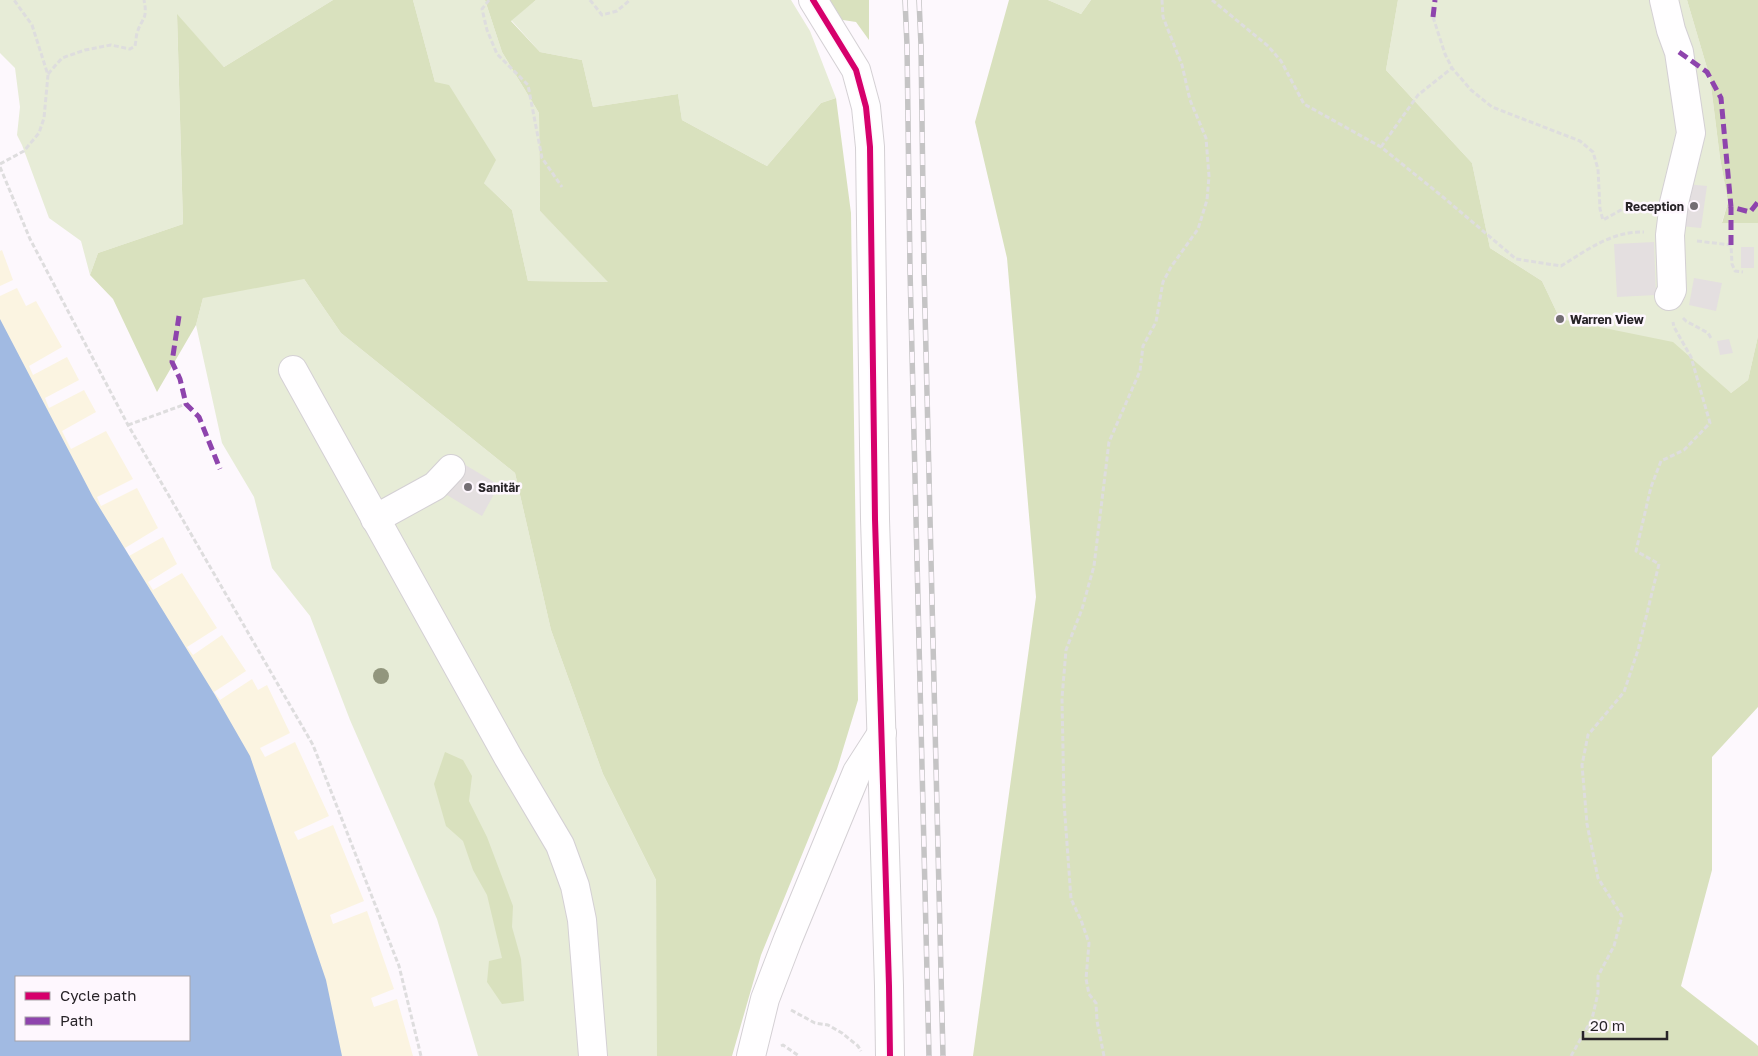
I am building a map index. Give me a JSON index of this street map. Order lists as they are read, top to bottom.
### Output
{
  "places": ["Reception", "Warren View", "Sanitär"],
  "legend": ["Cycle path", "Path"],
  "scale_bar": "20 m"
}
